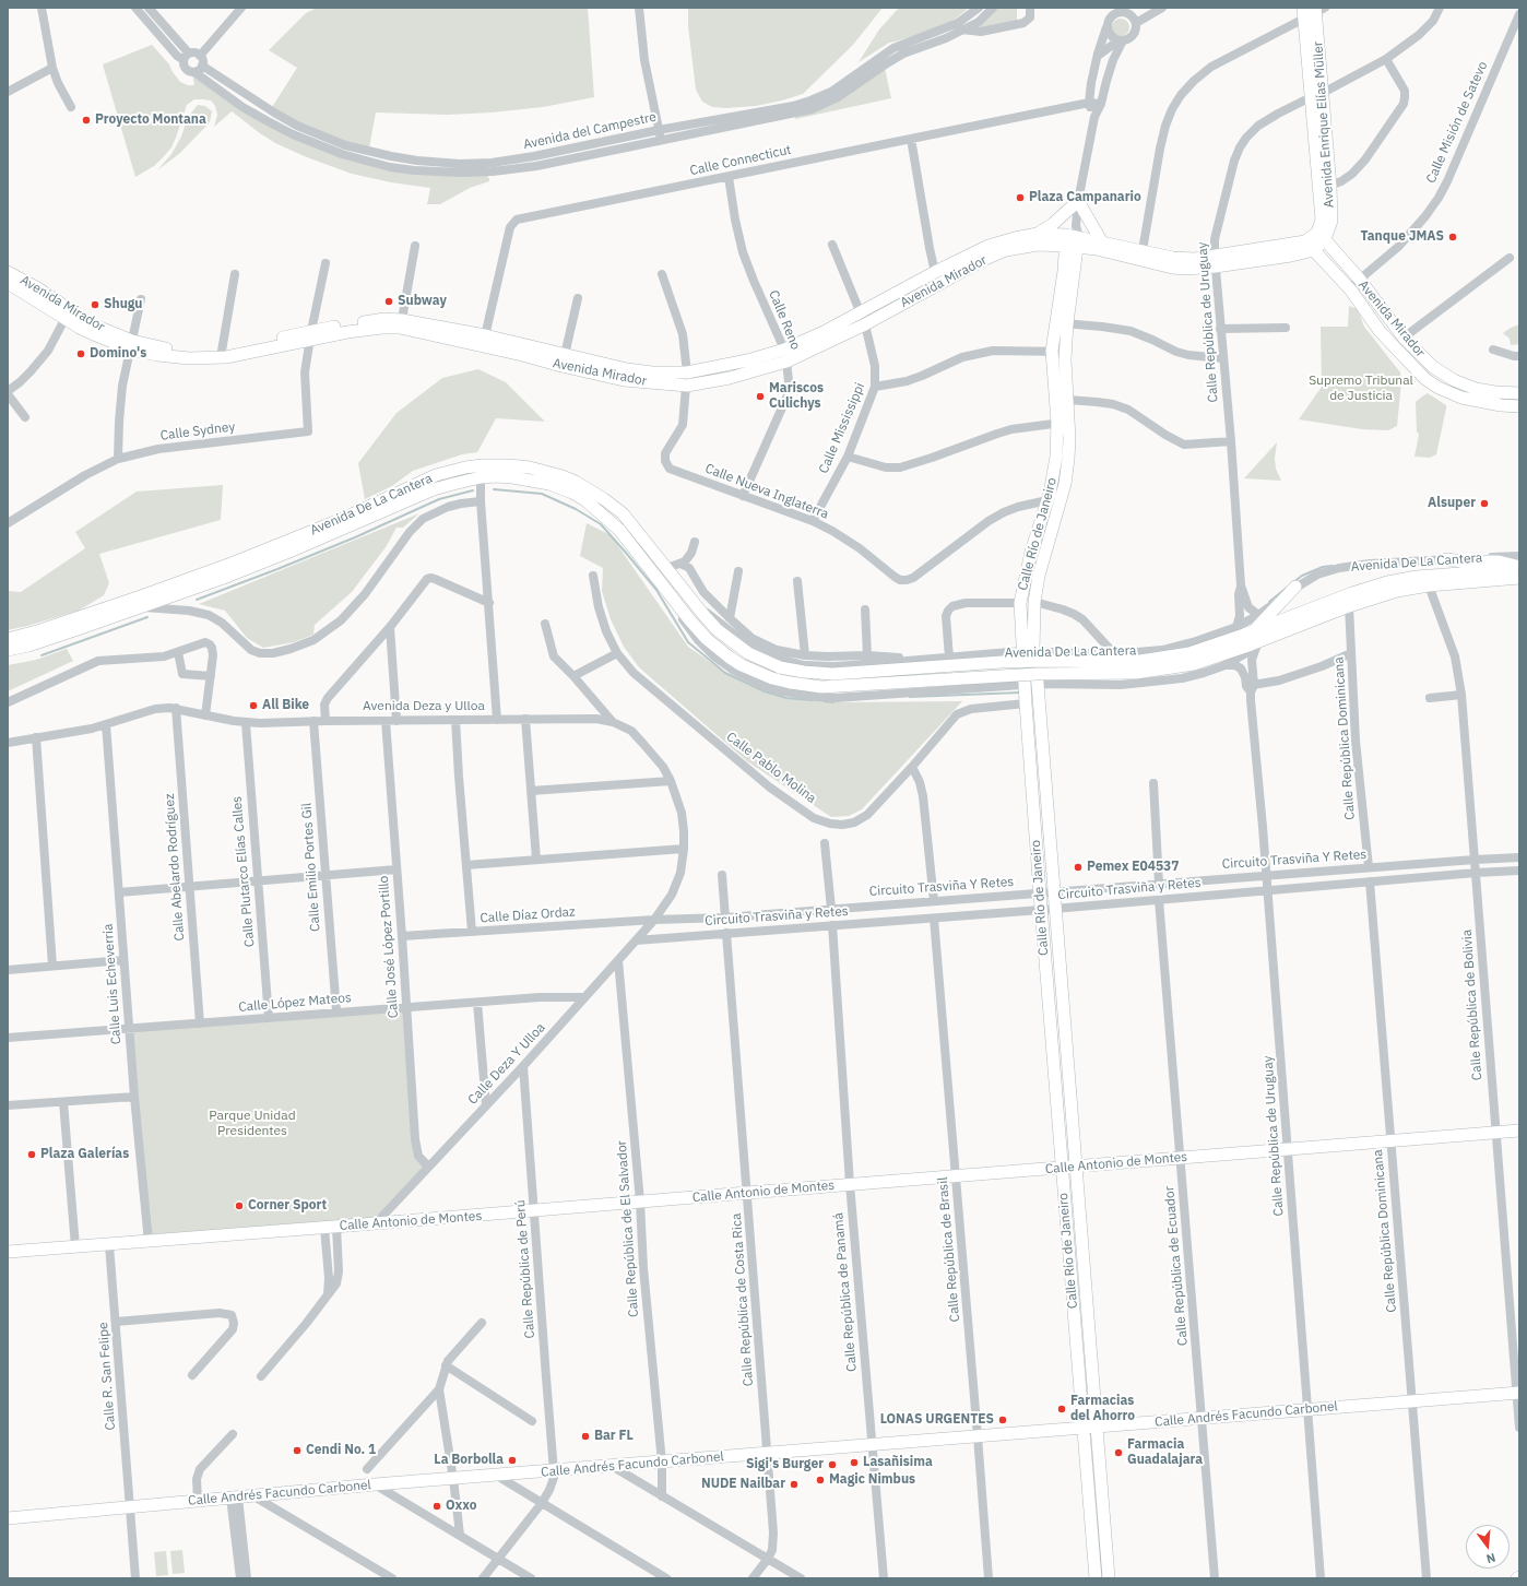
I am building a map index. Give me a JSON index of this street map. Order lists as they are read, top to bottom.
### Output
{
  "streets": {
    "main road": [
      "Avenida Enrique Elías Müller",
      "Avenida Mirador",
      "Avenida De La Cantera",
      "Calle Río de Janeiro",
      "Calle Antonio de Montes",
      "Calle Andrés Facundo Carbonel"
    ],
    "street": [
      "Calle Misión de Satevo",
      "Avenida del Campestre",
      "Calle Connecticut",
      "Calle Reno",
      "Calle República de Uruguay",
      "Calle Mississippi",
      "Calle Sydney",
      "Calle Nueva Inglaterra",
      "Avenida Deza y Ulloa",
      "Calle República Dominicana",
      "Calle Pablo Molina",
      "Circuito Trasviña Y Retes",
      "Calle Abelardo Rodríguez",
      "Calle Emilio Portes Gil",
      "Calle Plutarco Elías Calles",
      "Circuito Trasviña y Retes",
      "Calle Díaz Ordaz",
      "Calle José López Portillo",
      "Calle Luis Echeverría",
      "Calle López Mateos",
      "Calle República de Bolivia",
      "Calle Deza Y Ulloa",
      "Calle República de El Salvador",
      "Calle República de Brasil",
      "Calle República de Ecuador",
      "Calle República de Perú",
      "Calle República de Panamá",
      "Calle República de Costa Rica",
      "Calle R. San Felipe"
    ]
  },
  "crossings": [
    ["Calle Misión de Satevo", "Avenida Mirador"],
    ["Avenida Enrique Elías Müller", "Avenida Mirador"],
    ["Avenida Enrique Elías Müller", "Calle República de Uruguay"],
    ["Calle Connecticut", "Avenida Mirador"],
    ["Calle Connecticut", "Calle Reno"],
    ["Calle Connecticut", "Calle Río de Janeiro"],
    ["Avenida Mirador", "Calle Reno"],
    ["Avenida Mirador", "Calle República de Uruguay"],
    ["Avenida Mirador", "Calle Mississippi"],
    ["Avenida Mirador", "Calle Sydney"],
    ["Avenida Mirador", "Calle Nueva Inglaterra"],
    ["Avenida Mirador", "Calle Río de Janeiro"],
    ["Calle Reno", "Calle Nueva Inglaterra"],
    ["Calle República de Uruguay", "Avenida De La Cantera"],
    ["Calle República de Uruguay", "Circuito Trasviña Y Retes"],
    ["Calle República de Uruguay", "Circuito Trasviña y Retes"],
    ["Calle República de Uruguay", "Calle Antonio de Montes"],
    ["Calle República de Uruguay", "Calle Andrés Facundo Carbonel"],
    ["Calle Mississippi", "Calle Nueva Inglaterra"],
    ["Calle Nueva Inglaterra", "Calle Río de Janeiro"],
    ["Avenida De La Cantera", "Calle Río de Janeiro"],
    ["Avenida De La Cantera", "Calle República Dominicana"],
    ["Avenida De La Cantera", "Calle República de Bolivia"],
    ["Calle Río de Janeiro", "Calle Pablo Molina"],
    ["Calle Río de Janeiro", "Circuito Trasviña Y Retes"],
    ["Calle Río de Janeiro", "Circuito Trasviña y Retes"],
    ["Calle Río de Janeiro", "Calle Antonio de Montes"],
    ["Calle Río de Janeiro", "Calle Andrés Facundo Carbonel"],
    ["Avenida Deza y Ulloa", "Circuito Trasviña Y Retes"],
    ["Avenida Deza y Ulloa", "Calle Abelardo Rodríguez"],
    ["Avenida Deza y Ulloa", "Calle Emilio Portes Gil"],
    ["Avenida Deza y Ulloa", "Calle Plutarco Elías Calles"],
    ["Avenida Deza y Ulloa", "Calle Díaz Ordaz"],
    ["Avenida Deza y Ulloa", "Calle José López Portillo"],
    ["Avenida Deza y Ulloa", "Calle Luis Echeverría"],
    ["Avenida Deza y Ulloa", "Calle Deza Y Ulloa"],
    ["Calle República Dominicana", "Circuito Trasviña Y Retes"],
    ["Calle República Dominicana", "Circuito Trasviña y Retes"],
    ["Calle República Dominicana", "Calle Antonio de Montes"],
    ["Calle República Dominicana", "Calle Andrés Facundo Carbonel"],
    ["Circuito Trasviña Y Retes", "Calle Díaz Ordaz"],
    ["Circuito Trasviña Y Retes", "Calle República de Bolivia"],
    ["Circuito Trasviña Y Retes", "Calle Deza Y Ulloa"],
    ["Calle Abelardo Rodríguez", "Calle López Mateos"],
    ["Calle Emilio Portes Gil", "Calle López Mateos"],
    ["Calle Plutarco Elías Calles", "Calle López Mateos"],
    ["Circuito Trasviña y Retes", "Calle República de Bolivia"],
    ["Circuito Trasviña y Retes", "Calle Deza Y Ulloa"],
    ["Circuito Trasviña y Retes", "Calle República de Brasil"],
    ["Circuito Trasviña y Retes", "Calle República de Ecuador"],
    ["Circuito Trasviña y Retes", "Calle República de Panamá"],
    ["Circuito Trasviña y Retes", "Calle República de Costa Rica"],
    ["Calle Díaz Ordaz", "Calle José López Portillo"],
    ["Calle Díaz Ordaz", "Calle Deza Y Ulloa"],
    ["Calle José López Portillo", "Calle López Mateos"],
    ["Calle José López Portillo", "Calle Deza Y Ulloa"],
    ["Calle Luis Echeverría", "Calle López Mateos"],
    ["Calle Luis Echeverría", "Calle Antonio de Montes"],
    ["Calle López Mateos", "Calle Deza Y Ulloa"],
    ["Calle República de Bolivia", "Calle Antonio de Montes"],
    ["Calle República de Bolivia", "Calle Andrés Facundo Carbonel"],
    ["Calle Deza Y Ulloa", "Calle Antonio de Montes"],
    ["Calle Deza Y Ulloa", "Calle República de El Salvador"],
    ["Calle Deza Y Ulloa", "Calle República de Perú"],
    ["Calle Antonio de Montes", "Calle República de El Salvador"],
    ["Calle Antonio de Montes", "Calle República de Brasil"],
    ["Calle Antonio de Montes", "Calle República de Ecuador"],
    ["Calle Antonio de Montes", "Calle República de Perú"],
    ["Calle Antonio de Montes", "Calle República de Panamá"],
    ["Calle Antonio de Montes", "Calle República de Costa Rica"],
    ["Calle Antonio de Montes", "Calle R. San Felipe"],
    ["Calle República de El Salvador", "Calle Andrés Facundo Carbonel"],
    ["Calle República de Brasil", "Calle Andrés Facundo Carbonel"],
    ["Calle República de Ecuador", "Calle Andrés Facundo Carbonel"],
    ["Calle República de Perú", "Calle Andrés Facundo Carbonel"],
    ["Calle República de Panamá", "Calle Andrés Facundo Carbonel"],
    ["Calle República de Costa Rica", "Calle Andrés Facundo Carbonel"],
    ["Calle R. San Felipe", "Calle Andrés Facundo Carbonel"]
  ],
  "parks": ["Supremo Tribunal de Justicia", "Parque Unidad Presidentes"],
  "places": [
    "Proyecto Montana",
    "Plaza Campanario",
    "Tanque JMAS",
    "Subway",
    "Shugu",
    "Domino's",
    "Mariscos Culichys",
    "Alsuper",
    "All Bike",
    "Pemex E04537",
    "Plaza Galerías",
    "Corner Sport",
    "Farmacias del Ahorro",
    "LONAS URGENTES",
    "Bar FL",
    "Cendi No. 1",
    "Farmacia Guadalajara",
    "La Borbolla",
    "Lasañisima",
    "Sigi's Burger",
    "Magic Nimbus",
    "NUDE Nailbar",
    "Oxxo"
  ],
  "north": "bottom"
}
